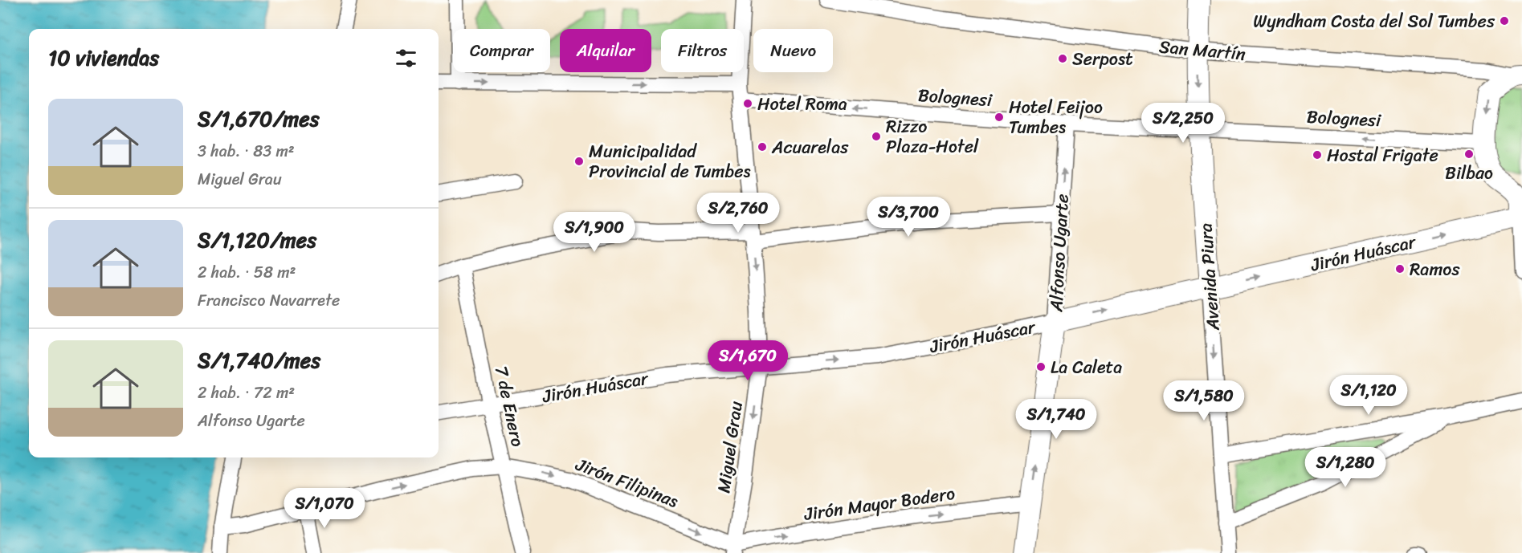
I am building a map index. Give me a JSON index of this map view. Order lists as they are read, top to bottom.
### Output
{
  "streets": {
    "main road": ["Alfonso Ugarte", "Jirón Huáscar", "Avenida Piura"],
    "street": [
      "San Martín",
      "Bolognesi",
      "7 de Enero",
      "Miguel Grau",
      "Jirón Filipinas",
      "Jirón Mayor Bodero"
    ]
  },
  "crossings": [
    ["San Martín", "Avenida Piura"],
    ["Bolognesi", "Alfonso Ugarte"],
    ["Bolognesi", "Avenida Piura"],
    ["Bolognesi", "Miguel Grau"],
    ["Alfonso Ugarte", "Jirón Huáscar"],
    ["Alfonso Ugarte", "Jirón Mayor Bodero"],
    ["Jirón Huáscar", "Avenida Piura"],
    ["Jirón Huáscar", "7 de Enero"],
    ["Jirón Huáscar", "Miguel Grau"],
    ["7 de Enero", "Jirón Filipinas"],
    ["Miguel Grau", "Jirón Filipinas"],
    ["Miguel Grau", "Jirón Mayor Bodero"],
    ["Jirón Filipinas", "Jirón Mayor Bodero"]
  ],
  "one_way": [
    "Alfonso Ugarte",
    "Jirón Huáscar",
    "Avenida Piura",
    "Miguel Grau",
    "Jirón Filipinas",
    "Jirón Mayor Bodero"
  ],
  "places": [
    "Wyndham Costa del Sol Tumbes",
    "Serpost",
    "Hotel Roma",
    "Hotel Feijoo Tumbes",
    "Rizzo Plaza-Hotel",
    "Acuarelas",
    "Bilbao",
    "Hostal Frigate",
    "Municipalidad Provincial de Tumbes",
    "Ramos",
    "La Caleta"
  ],
  "page": {
    "chip": [
      "Comprar",
      "Alquilar",
      "Filtros",
      "Nuevo"
    ],
    "heading": "10 viviendas",
    "list": [
      {
        "name": "S/1,670/mes",
        "note": "3 hab. · 83 m² · Miguel Grau"
      },
      {
        "name": "S/1,120/mes",
        "note": "2 hab. · 58 m² · Francisco Navarrete"
      },
      {
        "name": "S/1,740/mes",
        "note": "2 hab. · 72 m² · Alfonso Ugarte"
      }
    ],
    "price": [
      "S/2,250",
      "S/2,760",
      "S/3,700",
      "S/1,900",
      "S/1,670",
      "S/1,120",
      "S/1,580",
      "S/1,740",
      "S/1,280",
      "S/1,070"
    ]
  }
}
